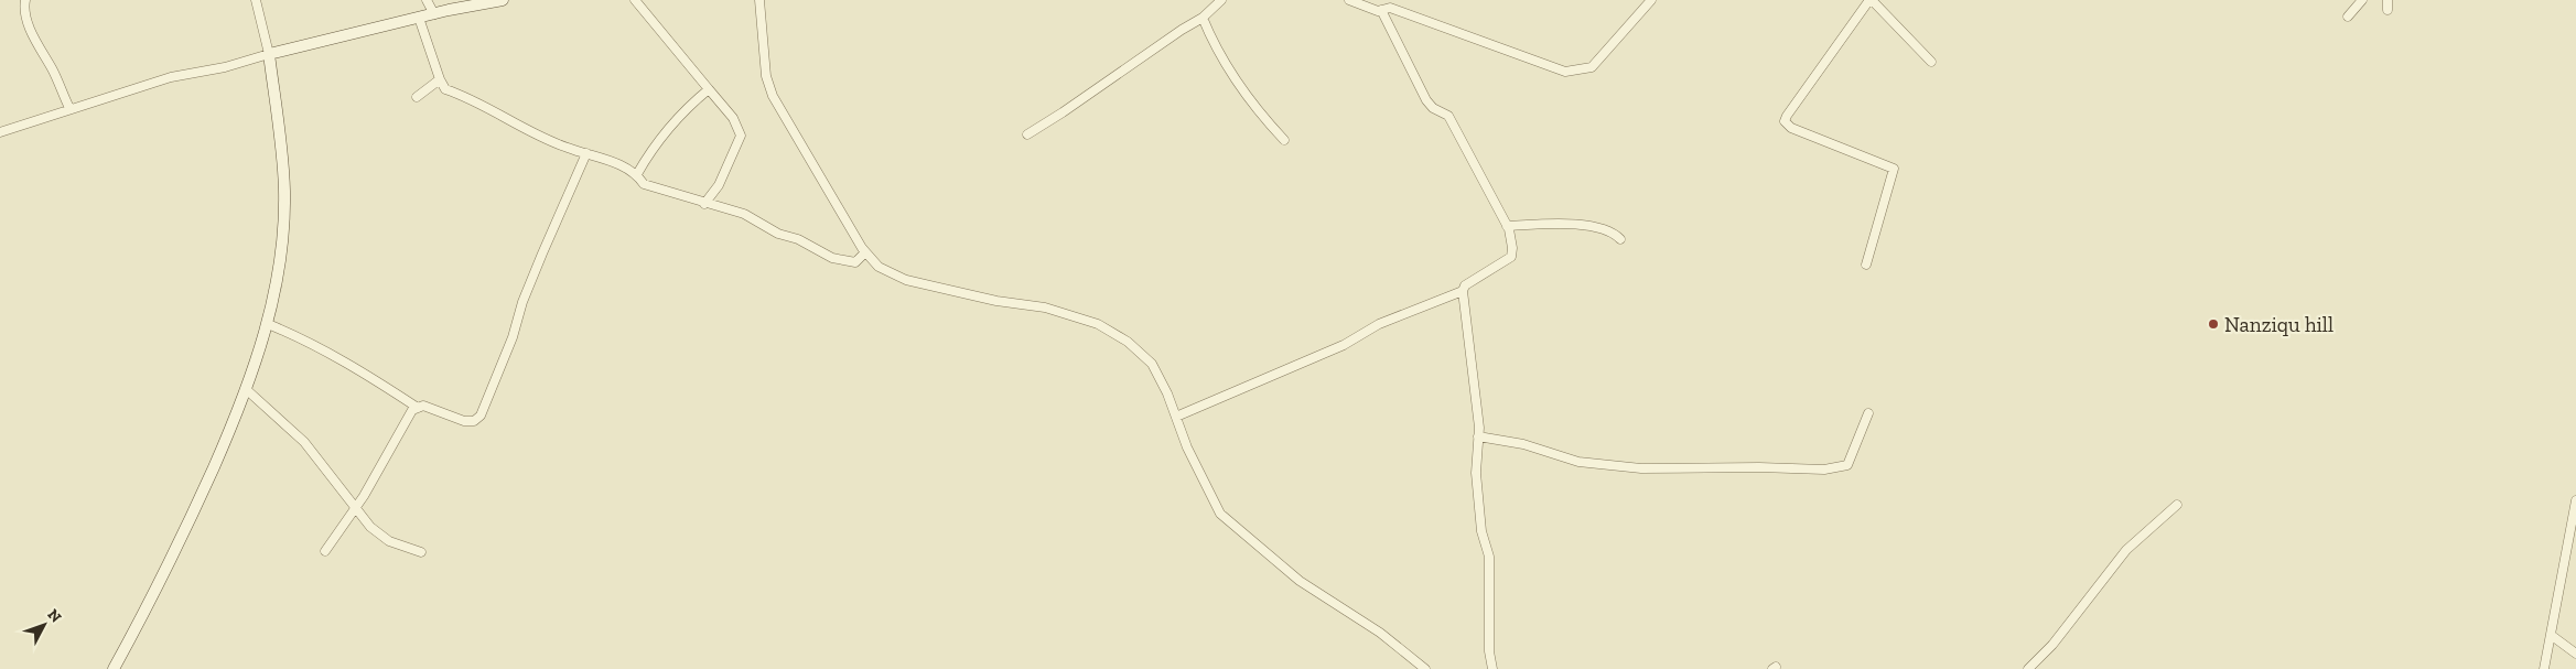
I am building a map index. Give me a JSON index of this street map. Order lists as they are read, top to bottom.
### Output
{
  "places": ["Nanziqu hill"],
  "north": "top right"
}
